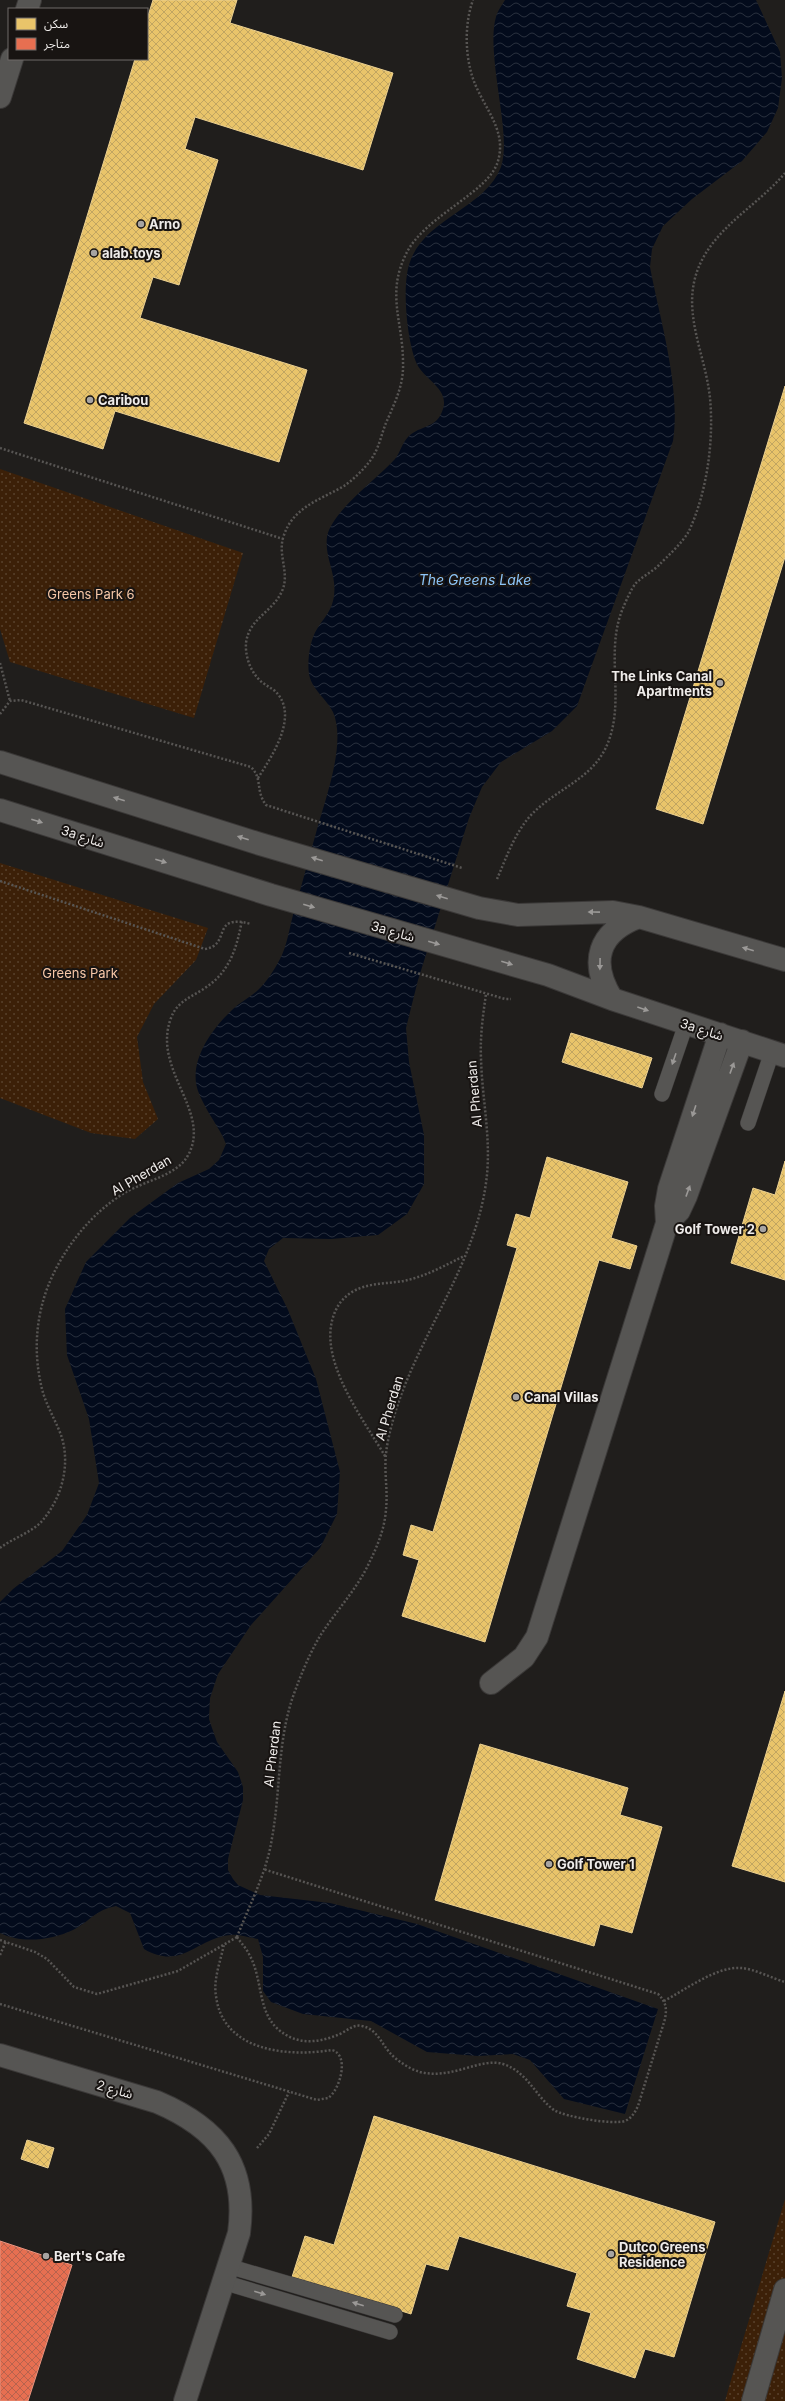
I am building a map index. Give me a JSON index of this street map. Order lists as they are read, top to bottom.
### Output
{
  "streets": {
    "street": ["3a شارع", "شارع 2"],
    "path": ["Al Pherdan"]
  },
  "water": ["The Greens Lake"],
  "parks": ["Greens Park 6", "Greens Park"],
  "places": [
    "Arno",
    "alab.toys",
    "Caribou",
    "The Links Canal Apartments",
    "Golf Tower 2",
    "Canal Villas",
    "Golf Tower 1",
    "Dutco Greens Residence",
    "Bert's Cafe"
  ],
  "legend": ["سكن", "متاجر"]
}
